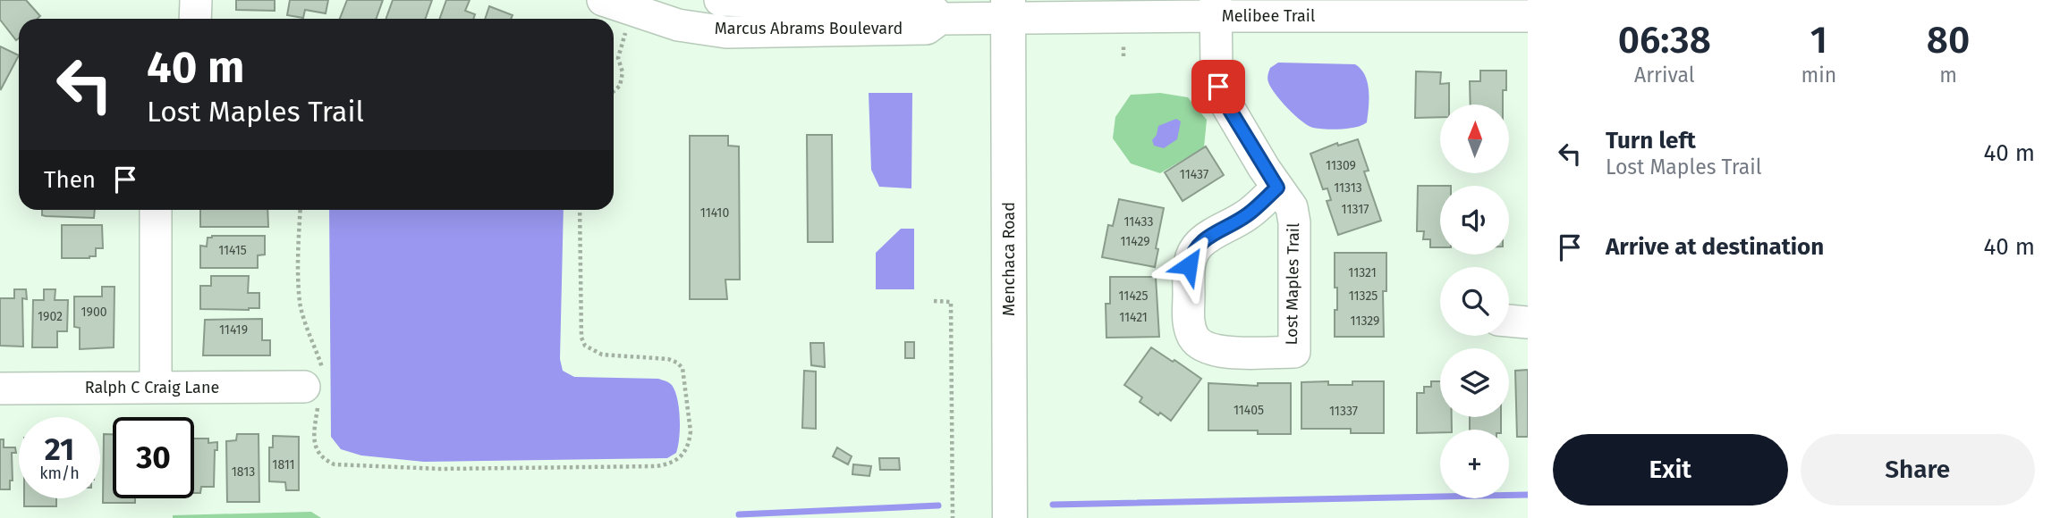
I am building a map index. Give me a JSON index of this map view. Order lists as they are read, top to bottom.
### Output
{
  "streets": {
    "main road": ["Menchaca Road"],
    "street": [
      "Melibee Trail",
      "Marcus Abrams Boulevard",
      "Lost Maples Trail",
      "Ralph C Craig Lane"
    ]
  },
  "crossings": [
    ["Melibee Trail", "Marcus Abrams Boulevard"],
    ["Melibee Trail", "Menchaca Road"],
    ["Melibee Trail", "Lost Maples Trail"],
    ["Marcus Abrams Boulevard", "Menchaca Road"]
  ],
  "house_numbers": [
    "11309",
    "11437",
    "11313",
    "11317",
    "11410",
    "11433",
    "11429",
    "11415",
    "11321",
    "11425",
    "11325",
    "1900",
    "1902",
    "11421",
    "11329",
    "11419",
    "11405",
    "11337",
    "1811",
    "1813"
  ],
  "north": "top",
  "page": {
    "eta": [
      "06:38",
      "Arrival",
      "1",
      "min",
      "80",
      "m"
    ],
    "turn": ["40 m", "Lost Maples Trail"],
    "map_buttons": "+",
    "list": [
      {
        "name": "Turn left",
        "note": "Lost Maples Trail",
        "value": "40 m"
      },
      {
        "name": "Arrive at destination",
        "value": "40 m"
      }
    ],
    "then": "Then",
    "speed": "21 km/h",
    "limit": "30",
    "buttons": ["Exit", "Share"]
  }
}
